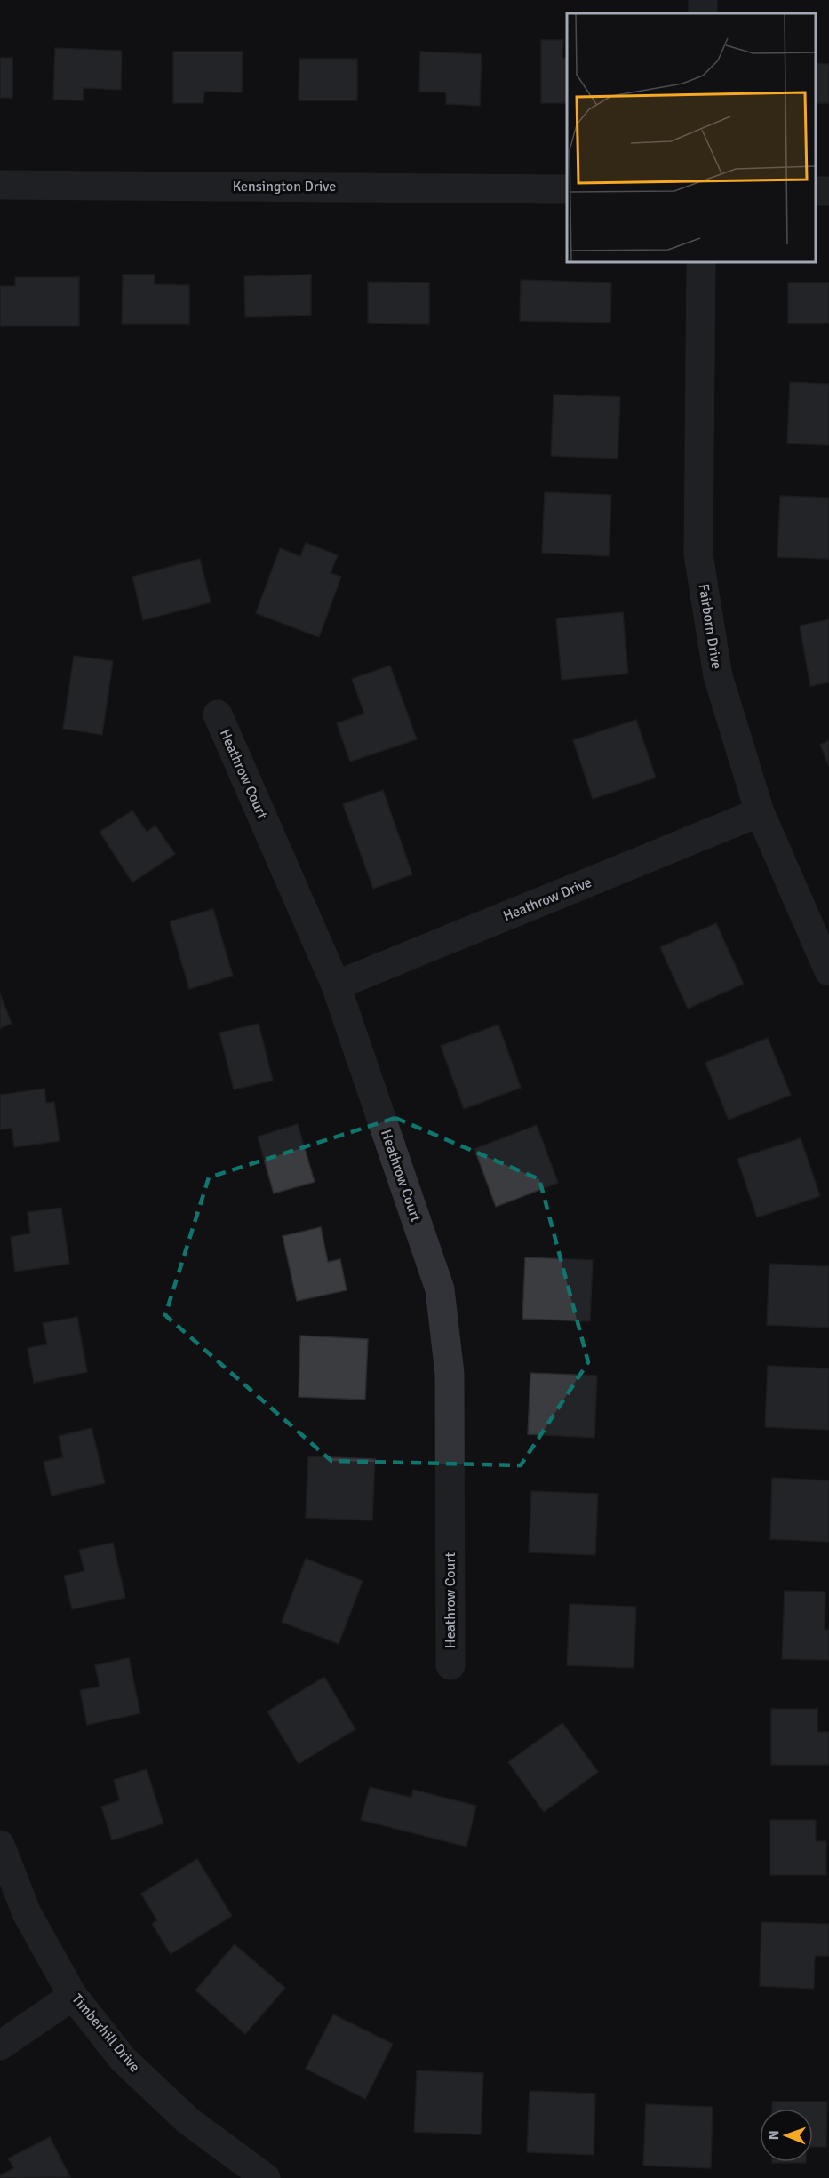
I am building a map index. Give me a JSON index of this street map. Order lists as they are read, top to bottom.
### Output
{
  "streets": {
    "street": [
      "Kensington Drive",
      "Fairborn Drive",
      "Heathrow Court",
      "Heathrow Drive",
      "Timberhill Drive"
    ]
  },
  "crossings": [
    ["Fairborn Drive", "Heathrow Drive"],
    ["Heathrow Court", "Heathrow Drive"]
  ],
  "north": "left"
}
